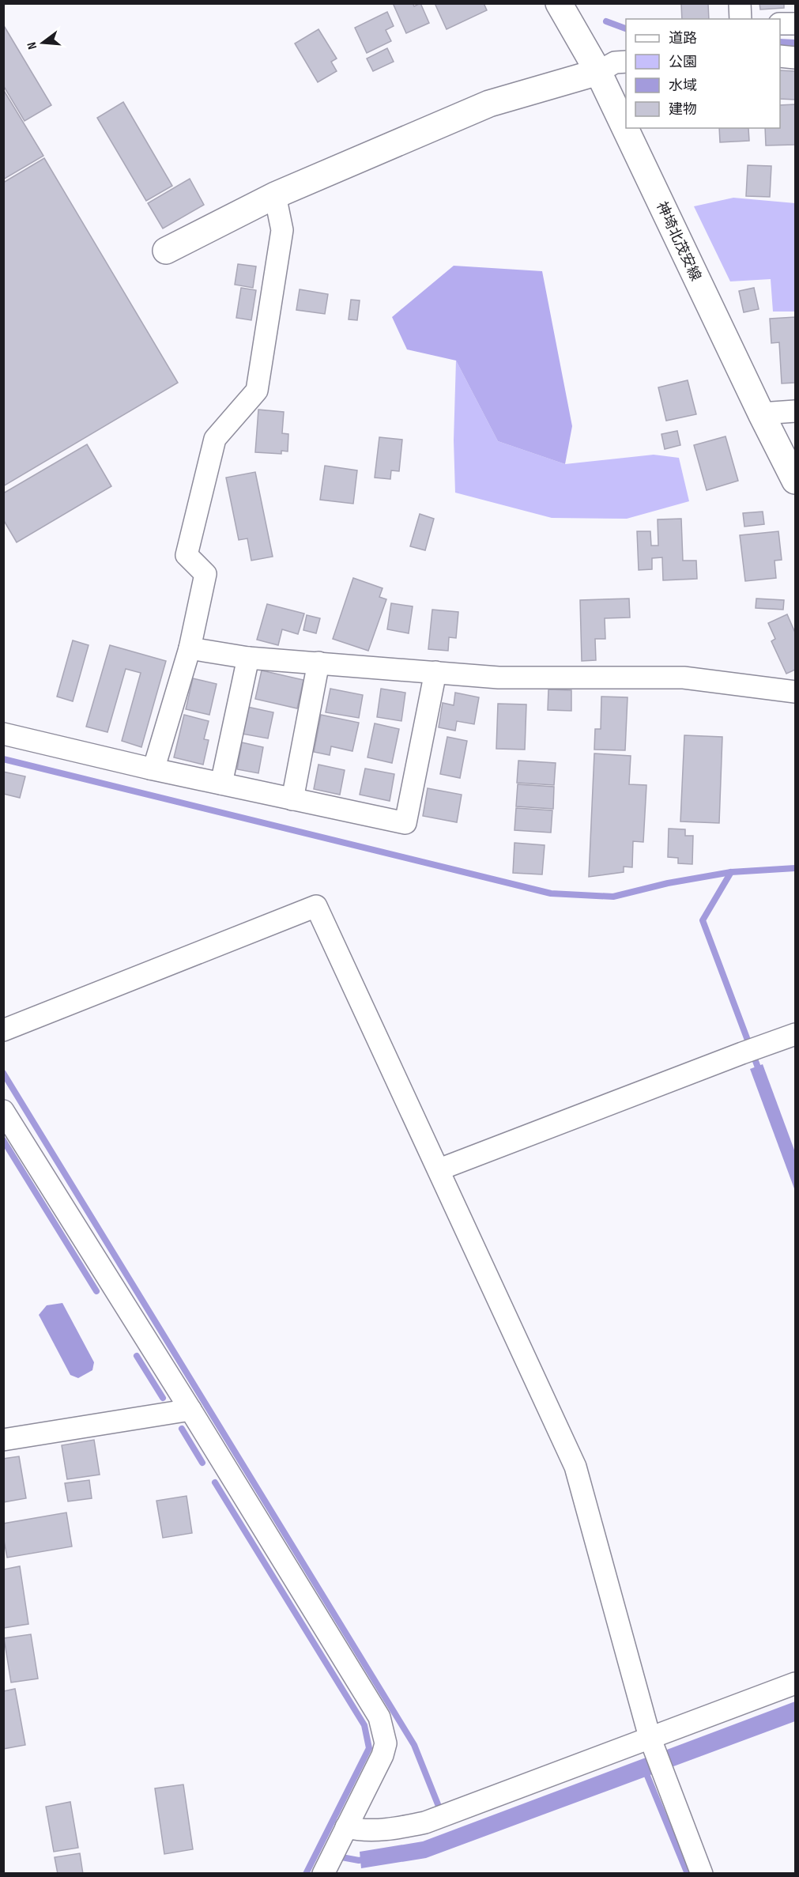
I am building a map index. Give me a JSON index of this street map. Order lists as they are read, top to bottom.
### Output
{
  "streets": {
    "main road": ["神埼北茂安線"]
  },
  "legend": [
    "道路",
    "公園",
    "水域",
    "建物"
  ],
  "north": "left"
}
